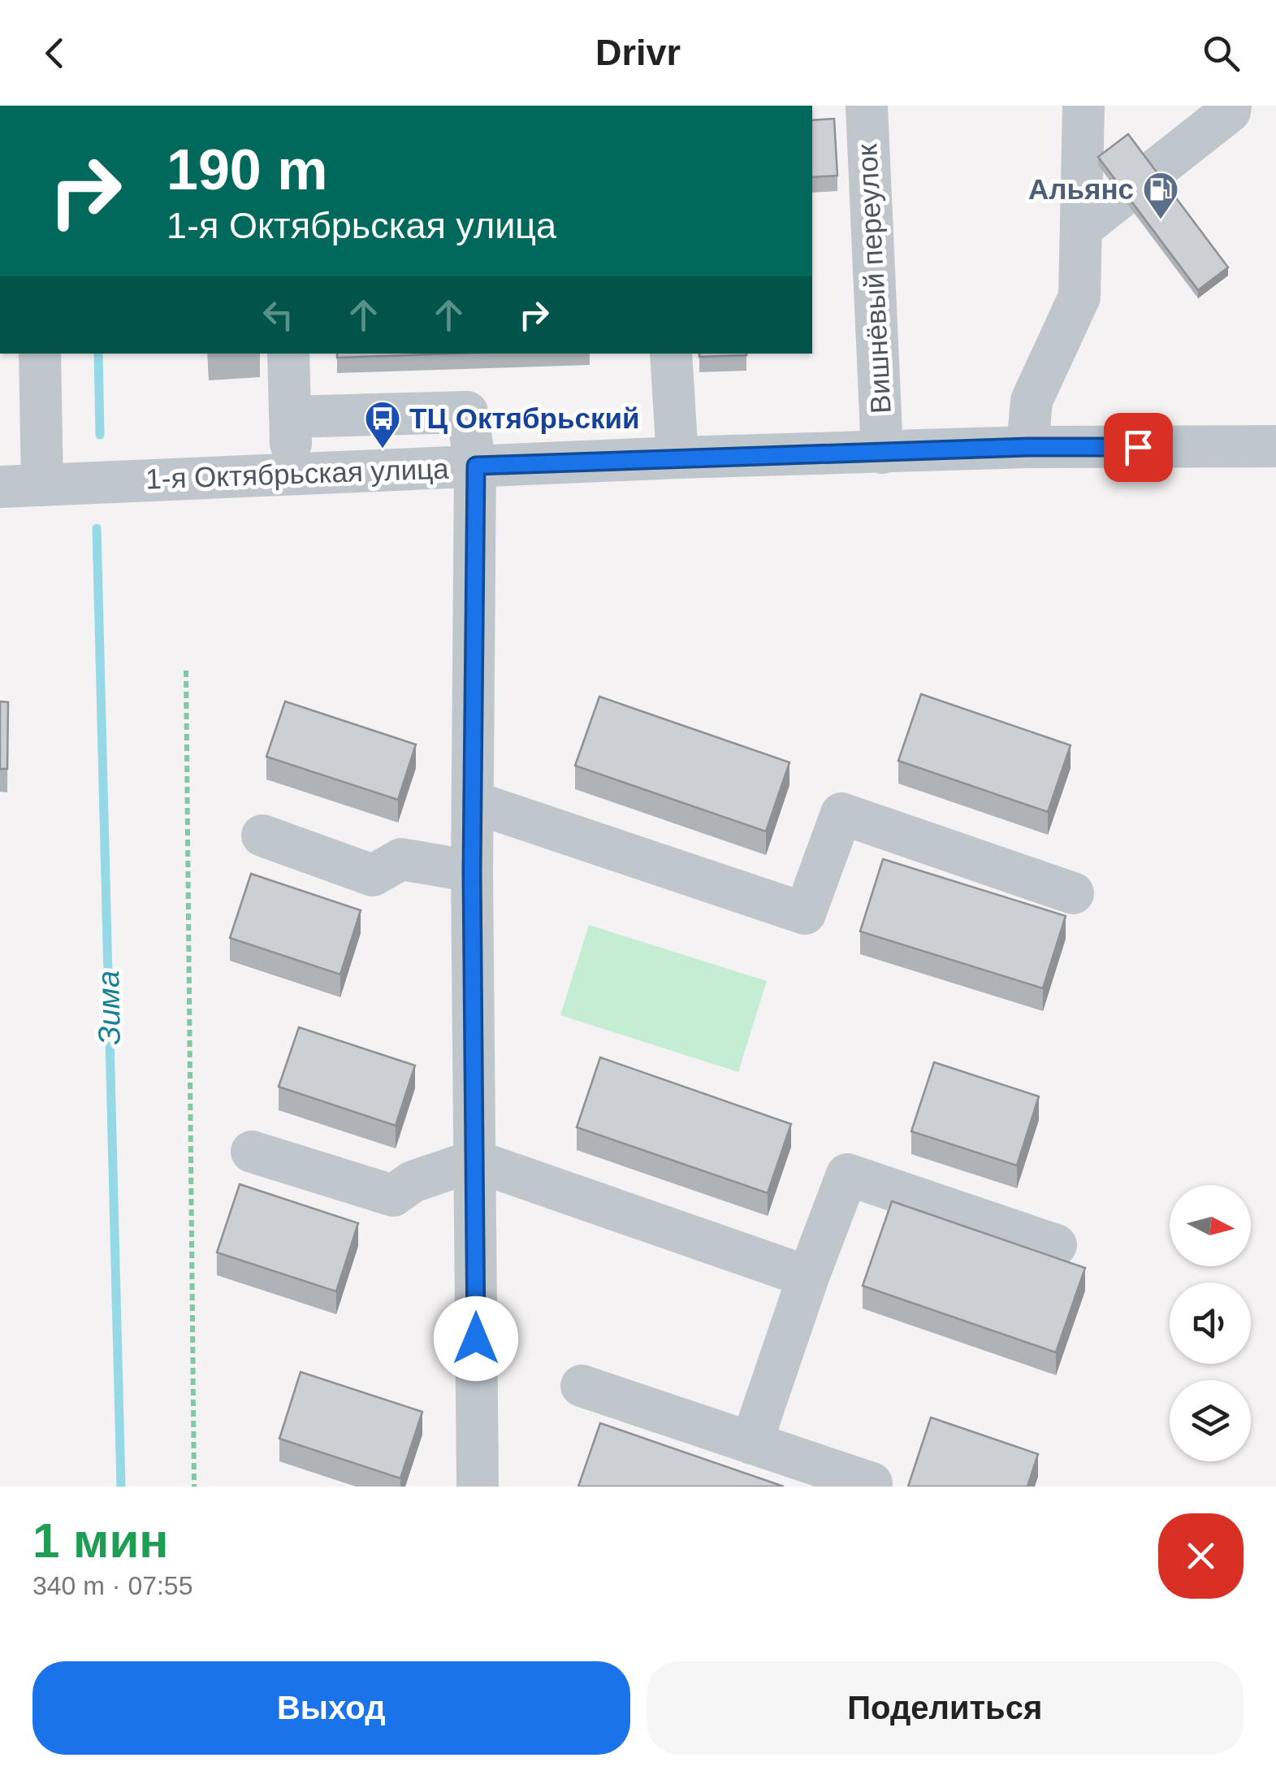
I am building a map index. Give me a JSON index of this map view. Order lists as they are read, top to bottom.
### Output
{
  "streets": {
    "street": ["Вишнёвый переулок", "1-я Октябрьская улица"]
  },
  "crossings": [
    ["Вишнёвый переулок", "1-я Октябрьская улица"]
  ],
  "water": ["Зима"],
  "places": {
    "fuel station": ["Альянс"],
    "bus stop": ["ТЦ Октябрьский"]
  },
  "north": "right",
  "page": {
    "header": "Drivr",
    "turn": ["190 m", "1-я Октябрьская улица"],
    "heading": ["1 мин", "340 m · 07:55"],
    "buttons": ["Выход", "Поделиться"]
  }
}
